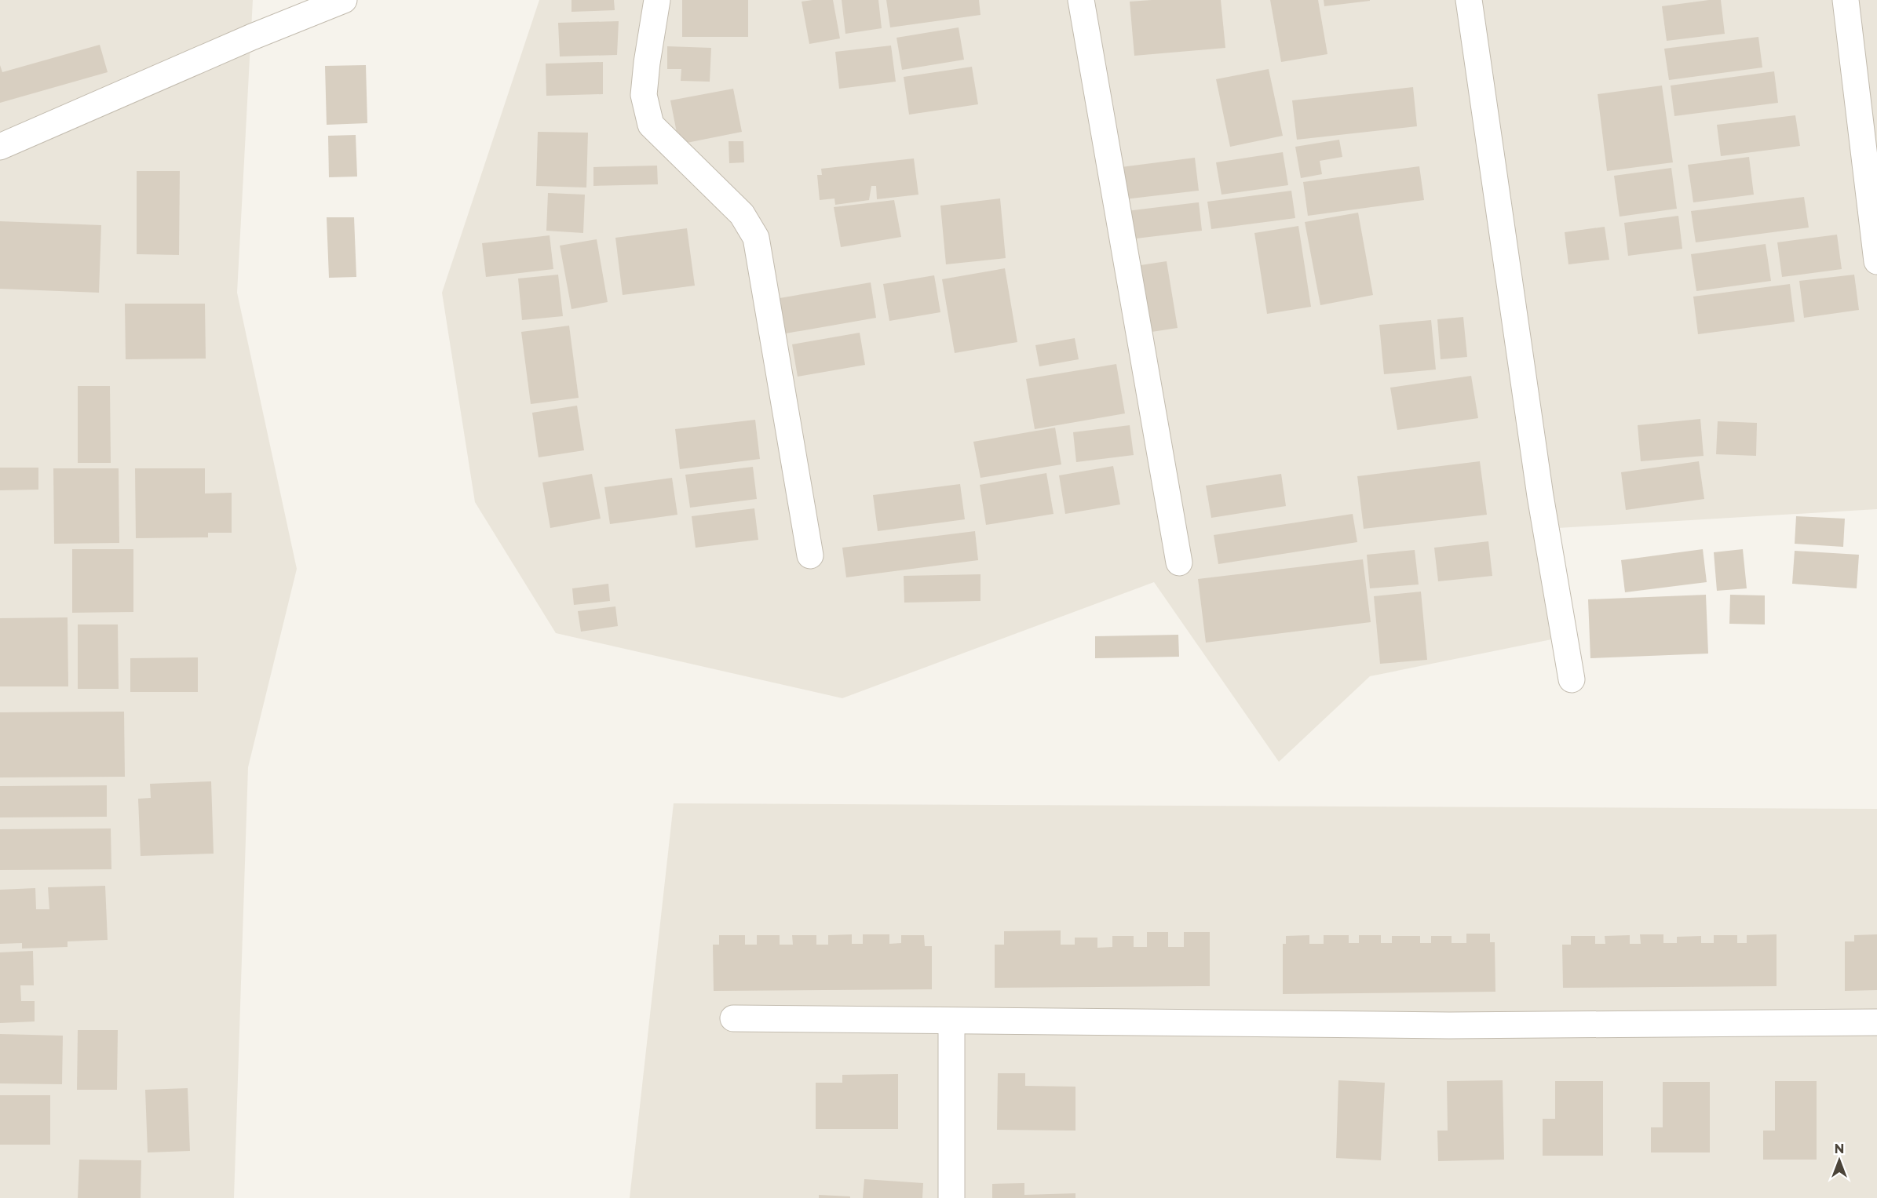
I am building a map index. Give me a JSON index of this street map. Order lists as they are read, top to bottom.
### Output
{
  "north": "top"
}
